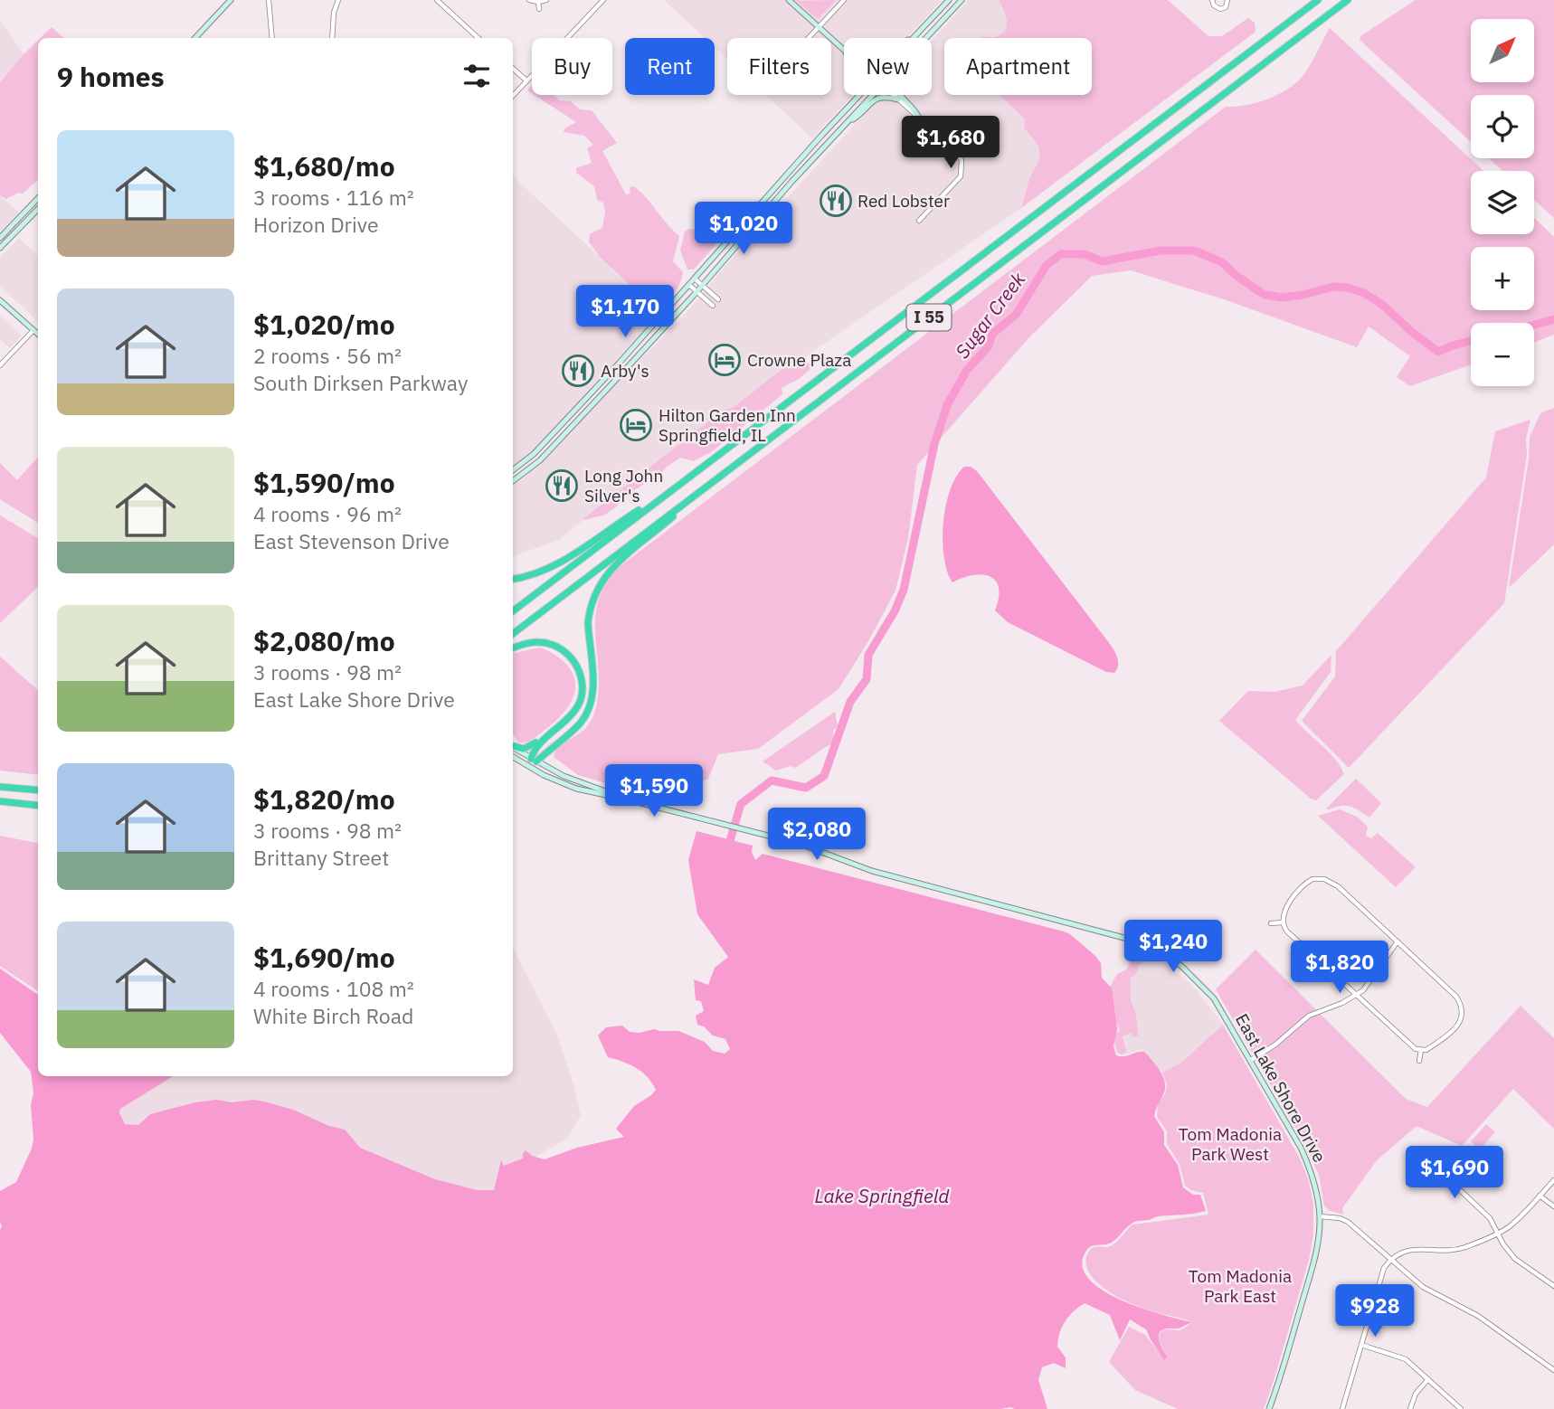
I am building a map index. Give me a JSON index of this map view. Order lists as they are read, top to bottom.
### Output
{
  "streets": {
    "highway": ["I 55"],
    "main road": ["East Lake Shore Drive"]
  },
  "water": ["Sugar Creek", "Lake Springfield"],
  "parks": ["Tom Madonia Park West", "Tom Madonia Park East"],
  "places": {
    "restaurant": ["Red Lobster", "Arby's", "Long John Silver's"],
    "hotel": ["Crowne Plaza", "Hilton Garden Inn Springfield, IL"]
  },
  "north": "top right",
  "page": {
    "map_buttons": ["+", "−"],
    "chip": [
      "Buy",
      "Rent",
      "Filters",
      "New",
      "Apartment"
    ],
    "heading": "9 homes",
    "list": [
      {
        "name": "$1,680/mo",
        "note": "3 rooms · 116 m² · Horizon Drive"
      },
      {
        "name": "$1,020/mo",
        "note": "2 rooms · 56 m² · South Dirksen Parkway"
      },
      {
        "name": "$1,590/mo",
        "note": "4 rooms · 96 m² · East Stevenson Drive"
      },
      {
        "name": "$2,080/mo",
        "note": "3 rooms · 98 m² · East Lake Shore Drive"
      },
      {
        "name": "$1,820/mo",
        "note": "3 rooms · 98 m² · Brittany Street"
      },
      {
        "name": "$1,690/mo",
        "note": "4 rooms · 108 m² · White Birch Road"
      }
    ],
    "price": [
      "$1,680",
      "$1,020",
      "$1,170",
      "$1,590",
      "$2,080",
      "$1,240",
      "$1,820",
      "$1,690",
      "$928"
    ]
  }
}
